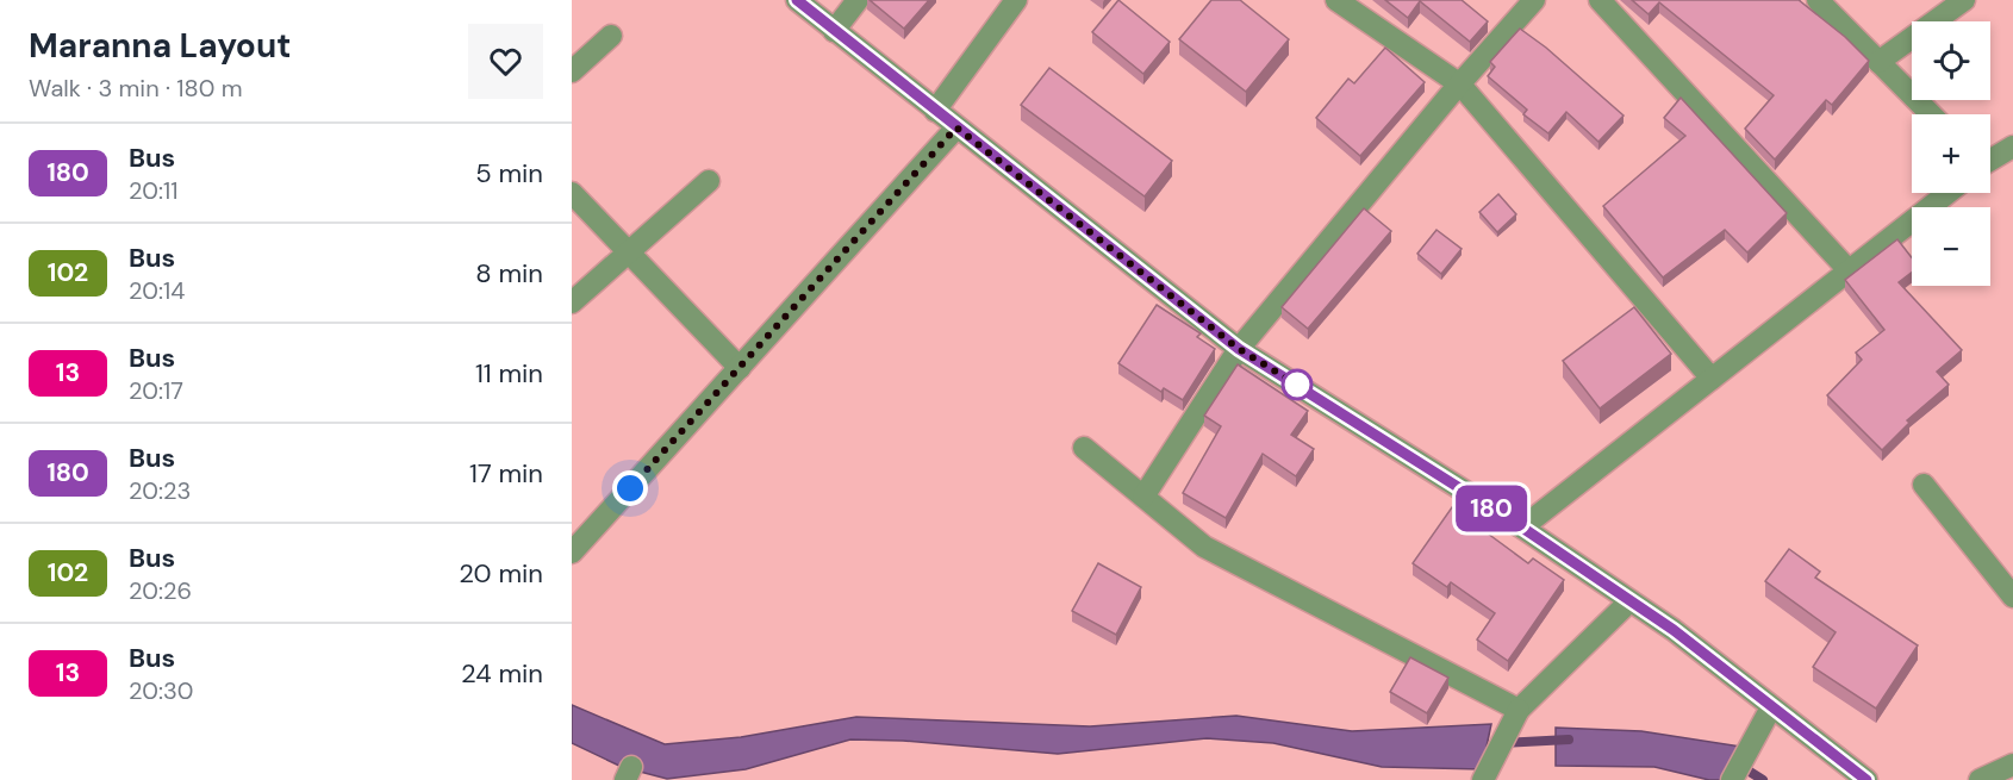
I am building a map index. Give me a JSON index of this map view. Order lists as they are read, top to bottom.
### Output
{
  "lines": ["bus line 180"],
  "page": {
    "heading": ["Maranna Layout", "Walk · 3 min · 180 m"],
    "on_map": "180",
    "map_buttons": ["+", "−"],
    "list": [
      {
        "mark": "180",
        "name": "Bus",
        "note": "20:11",
        "value": "5 min"
      },
      {
        "mark": "102",
        "name": "Bus",
        "note": "20:14",
        "value": "8 min"
      },
      {
        "mark": "13",
        "name": "Bus",
        "note": "20:17",
        "value": "11 min"
      },
      {
        "mark": "180",
        "name": "Bus",
        "note": "20:23",
        "value": "17 min"
      },
      {
        "mark": "102",
        "name": "Bus",
        "note": "20:26",
        "value": "20 min"
      },
      {
        "mark": "13",
        "name": "Bus",
        "note": "20:30",
        "value": "24 min"
      }
    ]
  }
}
